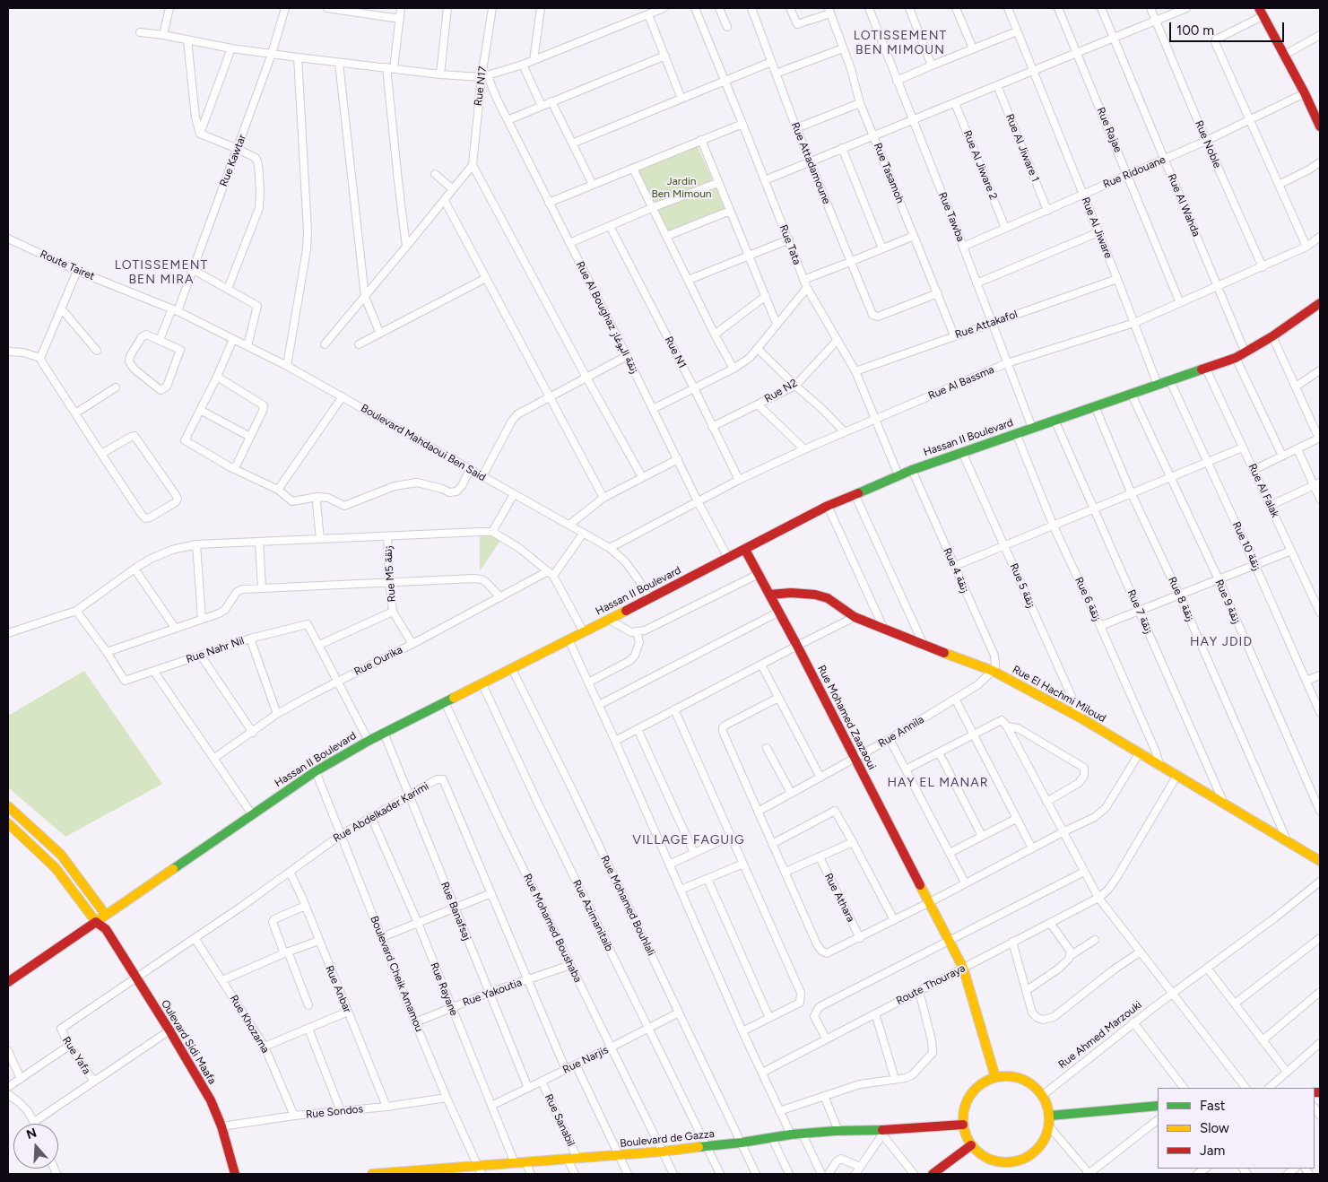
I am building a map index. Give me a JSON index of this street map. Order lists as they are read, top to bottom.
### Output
{
  "streets": {
    "main road": [
      "Hassan II Boulevard",
      "Rue El Hachmi Miloud",
      "Rue Mohamed Zaazaoui",
      "Oulevard Sidi Maafa",
      "Boulevard de Gazza"
    ],
    "street": [
      "Rue N17",
      "Rue Rajae",
      "Rue Noble",
      "Rue Al Jiware 1",
      "Rue Kawtar",
      "Rue Attadamoune",
      "Rue Al Jiware 2",
      "Rue Ridouane",
      "Rue Tasamoh",
      "Rue Al Wahda",
      "Rue Tawba",
      "Rue Al Jiware",
      "Rue Tata",
      "Route Tairet",
      "Rue Al Boughaz زنقة البوغاز",
      "Rue Attakafol",
      "Rue N1",
      "Rue Al Bassma",
      "Rue N2",
      "Boulevard Mahdaoui Ben Said",
      "Rue Al Falak",
      "Rue 10 زنقة",
      "Rue 4 زنقة",
      "Rue M5 زنقة",
      "Rue 5 زنقة",
      "Rue 6 زنقة",
      "Rue 8 زنقة",
      "Rue 9 زنقة",
      "Rue 7 زنقة",
      "Rue Nahr Nil",
      "Rue Ourika",
      "Rue Annila",
      "Rue Abdelkader Karimi",
      "Rue Athara",
      "Rue Mohamed Bouhlali",
      "Rue Banafsaj",
      "Rue Azimanitaib",
      "Rue Mohamed Boushaba",
      "Boulevard Cheik Amamou",
      "Route Thouraya",
      "Rue Anbar",
      "Rue Rayane",
      "Rue Yakoutia",
      "Rue Khozama",
      "Rue Ahmed Marzouki",
      "Rue Yafa",
      "Rue Narjis",
      "Rue Sondos",
      "Rue Sanabil"
    ]
  },
  "crossings": [
    ["Rue N17", "Rue Al Boughaz زنقة البوغاز"],
    ["Rue Rajae", "Rue Ridouane"],
    ["Rue Rajae", "Rue Al Bassma"],
    ["Rue Noble", "Rue Ridouane"],
    ["Rue Noble", "Rue Al Bassma"],
    ["Rue Al Jiware 1", "Rue Ridouane"],
    ["Rue Kawtar", "Route Tairet"],
    ["Rue Kawtar", "Boulevard Mahdaoui Ben Said"],
    ["Rue Attadamoune", "Rue Tasamoh"],
    ["Rue Al Jiware 2", "Rue Ridouane"],
    ["Rue Ridouane", "Rue Al Wahda"],
    ["Rue Ridouane", "Rue Tawba"],
    ["Rue Ridouane", "Rue Al Jiware"],
    ["Rue Tasamoh", "Rue Attakafol"],
    ["Rue Al Wahda", "Rue Al Bassma"],
    ["Rue Al Wahda", "Hassan II Boulevard"],
    ["Rue Tawba", "Rue Attakafol"],
    ["Rue Tawba", "Rue Al Bassma"],
    ["Rue Tawba", "Hassan II Boulevard"],
    ["Rue Al Jiware", "Rue Attakafol"],
    ["Rue Al Jiware", "Rue Al Bassma"],
    ["Rue Al Jiware", "Hassan II Boulevard"],
    ["Rue Tata", "Rue Attakafol"],
    ["Rue Tata", "Rue Al Bassma"],
    ["Rue Tata", "Rue N2"],
    ["Rue Tata", "Hassan II Boulevard"],
    ["Route Tairet", "Boulevard Mahdaoui Ben Said"],
    ["Rue Al Boughaz زنقة البوغاز", "Rue Al Bassma"],
    ["Rue Al Boughaz زنقة البوغاز", "Hassan II Boulevard"],
    ["Rue N1", "Rue Al Bassma"],
    ["Rue N1", "Rue N2"],
    ["Rue Al Bassma", "Boulevard Mahdaoui Ben Said"],
    ["Hassan II Boulevard", "Boulevard Mahdaoui Ben Said"],
    ["Hassan II Boulevard", "Rue Al Falak"],
    ["Hassan II Boulevard", "Rue 10 زنقة"],
    ["Hassan II Boulevard", "Rue 4 زنقة"],
    ["Hassan II Boulevard", "Rue 5 زنقة"],
    ["Hassan II Boulevard", "Rue 6 زنقة"],
    ["Hassan II Boulevard", "Rue 8 زنقة"],
    ["Hassan II Boulevard", "Rue 9 زنقة"],
    ["Hassan II Boulevard", "Rue 7 زنقة"],
    ["Hassan II Boulevard", "Rue Mohamed Zaazaoui"],
    ["Hassan II Boulevard", "Rue Mohamed Bouhlali"],
    ["Hassan II Boulevard", "Rue Banafsaj"],
    ["Hassan II Boulevard", "Rue Azimanitaib"],
    ["Hassan II Boulevard", "Rue Mohamed Boushaba"],
    ["Hassan II Boulevard", "Boulevard Cheik Amamou"],
    ["Boulevard Mahdaoui Ben Said", "Rue Ourika"],
    ["Rue 4 زنقة", "Rue El Hachmi Miloud"],
    ["Rue 4 زنقة", "Rue Annila"],
    ["Rue 5 زنقة", "Rue El Hachmi Miloud"],
    ["Rue 6 زنقة", "Rue El Hachmi Miloud"],
    ["Rue 8 زنقة", "Rue El Hachmi Miloud"],
    ["Rue 7 زنقة", "Rue El Hachmi Miloud"],
    ["Rue El Hachmi Miloud", "Rue Mohamed Zaazaoui"],
    ["Rue El Hachmi Miloud", "Rue Annila"],
    ["Rue El Hachmi Miloud", "Route Thouraya"],
    ["Rue Mohamed Zaazaoui", "Rue Annila"],
    ["Rue Mohamed Zaazaoui", "Route Thouraya"],
    ["Rue Mohamed Zaazaoui", "Rue Ahmed Marzouki"],
    ["Rue Mohamed Zaazaoui", "Boulevard de Gazza"],
    ["Rue Abdelkader Karimi", "Rue Banafsaj"],
    ["Rue Abdelkader Karimi", "Boulevard Cheik Amamou"],
    ["Rue Abdelkader Karimi", "Rue Anbar"],
    ["Rue Abdelkader Karimi", "Rue Rayane"],
    ["Rue Abdelkader Karimi", "Rue Yakoutia"],
    ["Rue Abdelkader Karimi", "Rue Khozama"],
    ["Rue Abdelkader Karimi", "Oulevard Sidi Maafa"],
    ["Rue Abdelkader Karimi", "Rue Yafa"],
    ["Rue Abdelkader Karimi", "Rue Narjis"],
    ["Rue Mohamed Bouhlali", "Rue Narjis"],
    ["Rue Mohamed Bouhlali", "Boulevard de Gazza"],
    ["Rue Banafsaj", "Rue Yakoutia"],
    ["Rue Banafsaj", "Rue Narjis"],
    ["Rue Azimanitaib", "Rue Narjis"],
    ["Rue Azimanitaib", "Boulevard de Gazza"],
    ["Rue Mohamed Boushaba", "Rue Yakoutia"],
    ["Rue Mohamed Boushaba", "Rue Narjis"],
    ["Rue Mohamed Boushaba", "Boulevard de Gazza"],
    ["Boulevard Cheik Amamou", "Rue Yakoutia"],
    ["Boulevard Cheik Amamou", "Rue Sondos"],
    ["Boulevard Cheik Amamou", "Boulevard de Gazza"],
    ["Rue Anbar", "Rue Sondos"],
    ["Rue Rayane", "Rue Yakoutia"],
    ["Rue Rayane", "Rue Narjis"],
    ["Rue Rayane", "Boulevard de Gazza"],
    ["Rue Khozama", "Rue Sondos"],
    ["Rue Ahmed Marzouki", "Boulevard de Gazza"],
    ["Oulevard Sidi Maafa", "Rue Sondos"],
    ["Rue Narjis", "Rue Sanabil"],
    ["Rue Sanabil", "Boulevard de Gazza"]
  ],
  "districts": [
    "LOTISSEMENT BEN MIMOUN",
    "LOTISSEMENT BEN MIRA",
    "HAY JDID",
    "HAY EL MANAR",
    "VILLAGE FAGUIG"
  ],
  "parks": ["Jardin Ben Mimoun"],
  "legend": ["Fast", "Slow", "Jam"],
  "scale_bar": "100 m",
  "north": "top"
}
